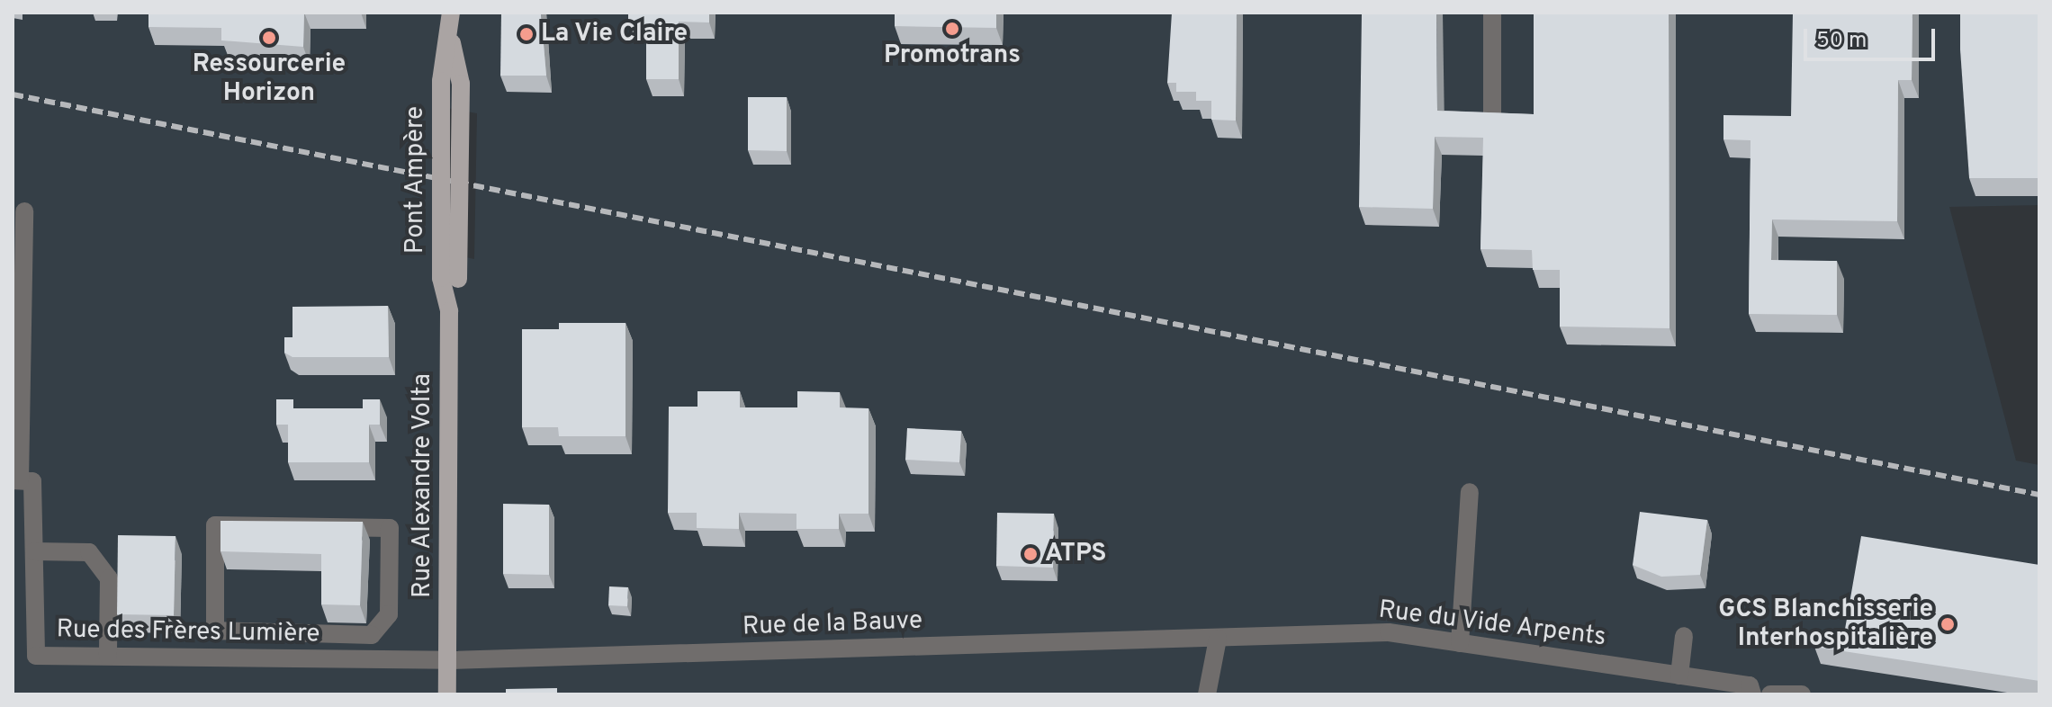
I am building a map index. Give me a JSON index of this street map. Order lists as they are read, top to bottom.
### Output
{
  "streets": {
    "main road": ["Pont Ampère", "Rue Alexandre Volta"],
    "street": ["Rue de la Bauve", "Rue du Vide Arpents", "Rue des Frères Lumière"]
  },
  "crossings": [
    ["Pont Ampère", "Rue Alexandre Volta"],
    ["Rue Alexandre Volta", "Rue de la Bauve"],
    ["Rue Alexandre Volta", "Rue des Frères Lumière"],
    ["Rue de la Bauve", "Rue du Vide Arpents"],
    ["Rue de la Bauve", "Rue des Frères Lumière"]
  ],
  "places": [
    "Promotrans",
    "La Vie Claire",
    "Ressourcerie Horizon",
    "ATPS",
    "GCS Blanchisserie Interhospitalière"
  ],
  "scale_bar": "50 m"
}
